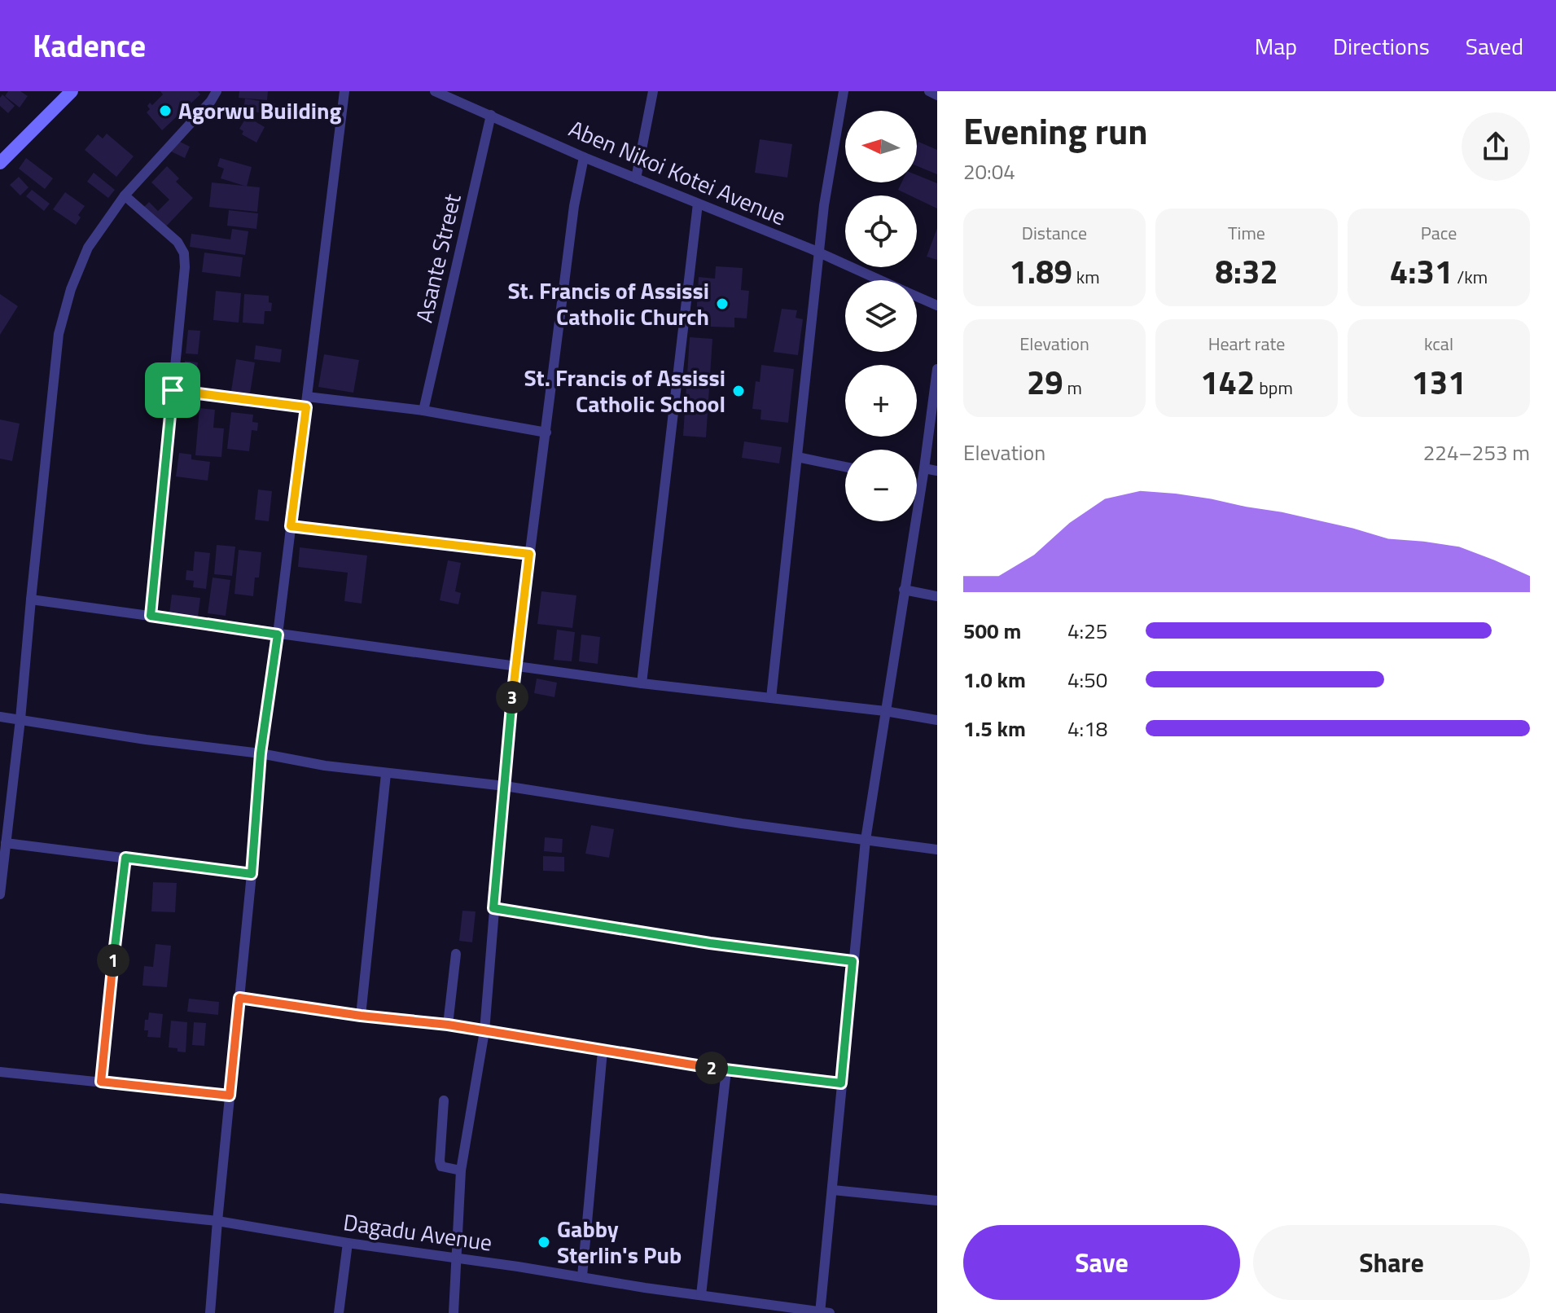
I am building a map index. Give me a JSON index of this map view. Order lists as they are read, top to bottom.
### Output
{
  "streets": {
    "street": ["Aben Nikoi Kotei Avenue", "Asante Street", "Dagadu Avenue"]
  },
  "crossings": [
    ["Aben Nikoi Kotei Avenue", "Asante Street"]
  ],
  "places": [
    "Agorwu Building",
    "St. Francis of Assissi Catholic Church",
    "St. Francis of Assissi Catholic School",
    "Gabby Sterlin's Pub"
  ],
  "north": "left",
  "page": {
    "header": "Kadence",
    "nav": ["Map", "Directions", "Saved"],
    "heading": ["Evening run", "20:04"],
    "map_buttons": ["+", "−"],
    "stats": [
      ["Distance", "1.89 km"],
      ["Time", "8:32"],
      ["Pace", "4:31 /km"],
      ["Elevation", "29 m"],
      ["Heart rate", "142 bpm"],
      ["kcal", "131"]
    ],
    "chart": ["Elevation", "224–253 m"],
    "list": [
      {
        "name": "500 m",
        "note": "4:25"
      },
      {
        "name": "1.0 km",
        "note": "4:50"
      },
      {
        "name": "1.5 km",
        "note": "4:18"
      }
    ],
    "pins": ["3", "1", "2"],
    "buttons": ["Save", "Share"]
  }
}
